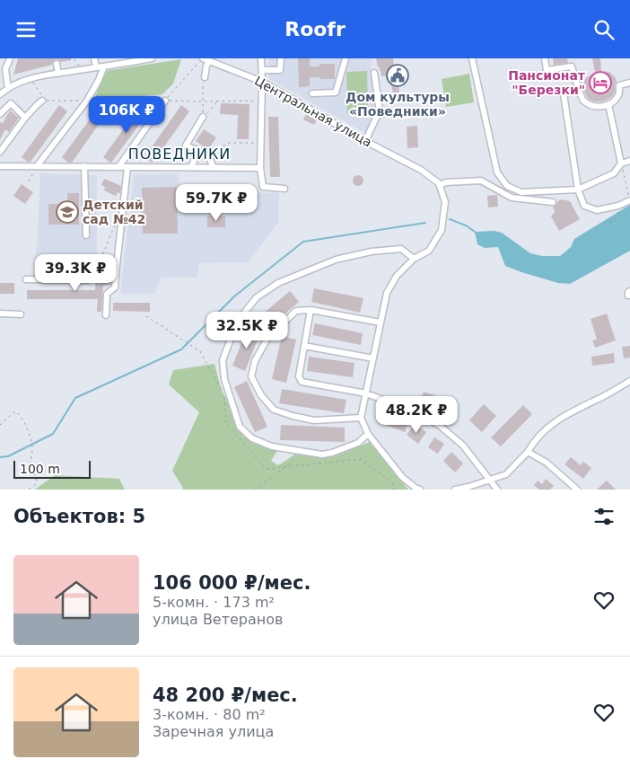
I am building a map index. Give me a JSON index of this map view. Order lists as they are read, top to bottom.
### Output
{
  "streets": {
    "street": ["Центральная улица"]
  },
  "districts": ["ПОВЕДНИКИ"],
  "places": {
    "public building": ["Дом культуры «Поведники»"],
    "hotel": ["Пансионат \"Березки\""],
    "school or university": ["Детский сад №42"]
  },
  "scale_bar": "100 m",
  "page": {
    "header": "Roofr",
    "price": [
      "106K ₽",
      "59.7K ₽",
      "39.3K ₽",
      "32.5K ₽",
      "48.2K ₽"
    ],
    "scale": "100 m",
    "heading": "Объектов: 5",
    "list": [
      {
        "name": "106 000 ₽/мес.",
        "note": "5-комн. · 173 m² · улица Ветеранов"
      },
      {
        "name": "48 200 ₽/мес.",
        "note": "3-комн. · 80 m² · Заречная улица"
      }
    ]
  }
}
